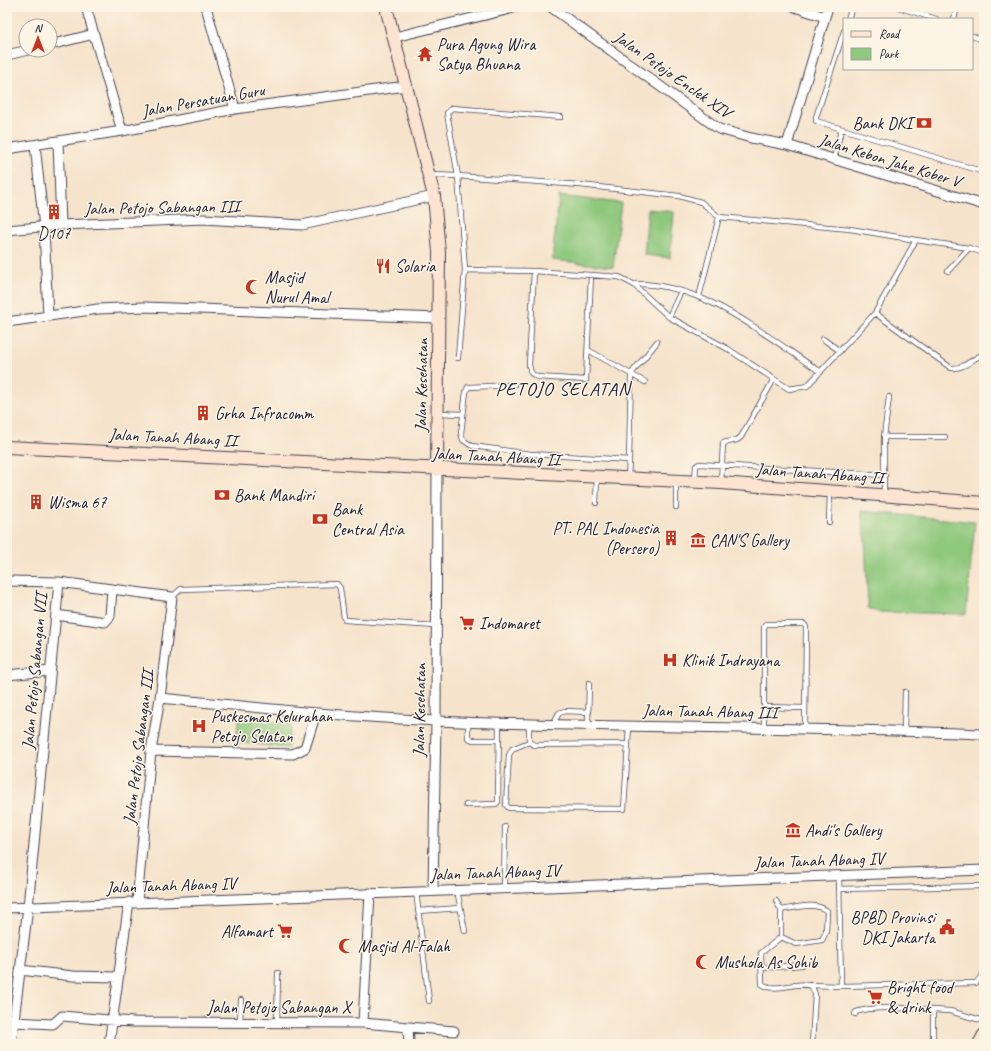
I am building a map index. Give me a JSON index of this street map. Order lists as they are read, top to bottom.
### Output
{
  "streets": {
    "street": [
      "Jalan Petojo Enclek XIV",
      "Jalan Persatuan Guru",
      "Jalan Kebon Jahe Kober V",
      "Jalan Petojo Sabangan III",
      "Jalan Kesehatan",
      "Jalan Tanah Abang II",
      "Jalan Petojo Sabangan VII",
      "Jalan Tanah Abang III",
      "Jalan Tanah Abang IV",
      "Jalan Petojo Sabangan X"
    ]
  },
  "crossings": [
    ["Jalan Petojo Enclek XIV", "Jalan Kebon Jahe Kober V"],
    ["Jalan Persatuan Guru", "Jalan Kesehatan"],
    ["Jalan Petojo Sabangan III", "Jalan Kesehatan"],
    ["Jalan Petojo Sabangan III", "Jalan Tanah Abang III"],
    ["Jalan Petojo Sabangan III", "Jalan Tanah Abang IV"],
    ["Jalan Petojo Sabangan III", "Jalan Petojo Sabangan X"],
    ["Jalan Kesehatan", "Jalan Tanah Abang II"],
    ["Jalan Kesehatan", "Jalan Tanah Abang III"],
    ["Jalan Kesehatan", "Jalan Tanah Abang IV"],
    ["Jalan Petojo Sabangan VII", "Jalan Tanah Abang IV"],
    ["Jalan Petojo Sabangan VII", "Jalan Petojo Sabangan X"],
    ["Jalan Tanah Abang IV", "Jalan Petojo Sabangan X"]
  ],
  "districts": ["PETOJO SELATAN"],
  "places": {
    "temple": ["Pura Agung Wira Satya Bhuana"],
    "bank": ["Bank DKI", "Bank Mandiri", "Bank Central Asia"],
    "building": [
      "D107",
      "Grha Infracomm",
      "Wisma 67",
      "PT. PAL Indonesia (Persero)"
    ],
    "restaurant": ["Solaria"],
    "mosque": ["Masjid Nurul Amal", "Masjid Al-Falah", "Mushola As Sohib"],
    "museum": ["CAN'S Gallery", "Andi's Gallery"],
    "supermarket": ["Indomaret", "Alfamart", "Bright food & drink"],
    "hospital": ["Klinik Indrayana", "Puskesmas Kelurahan Petojo Selatan"],
    "public building": ["BPBD Provinsi DKI Jakarta"]
  },
  "legend": ["Road", "Park"],
  "north": "top"
}
